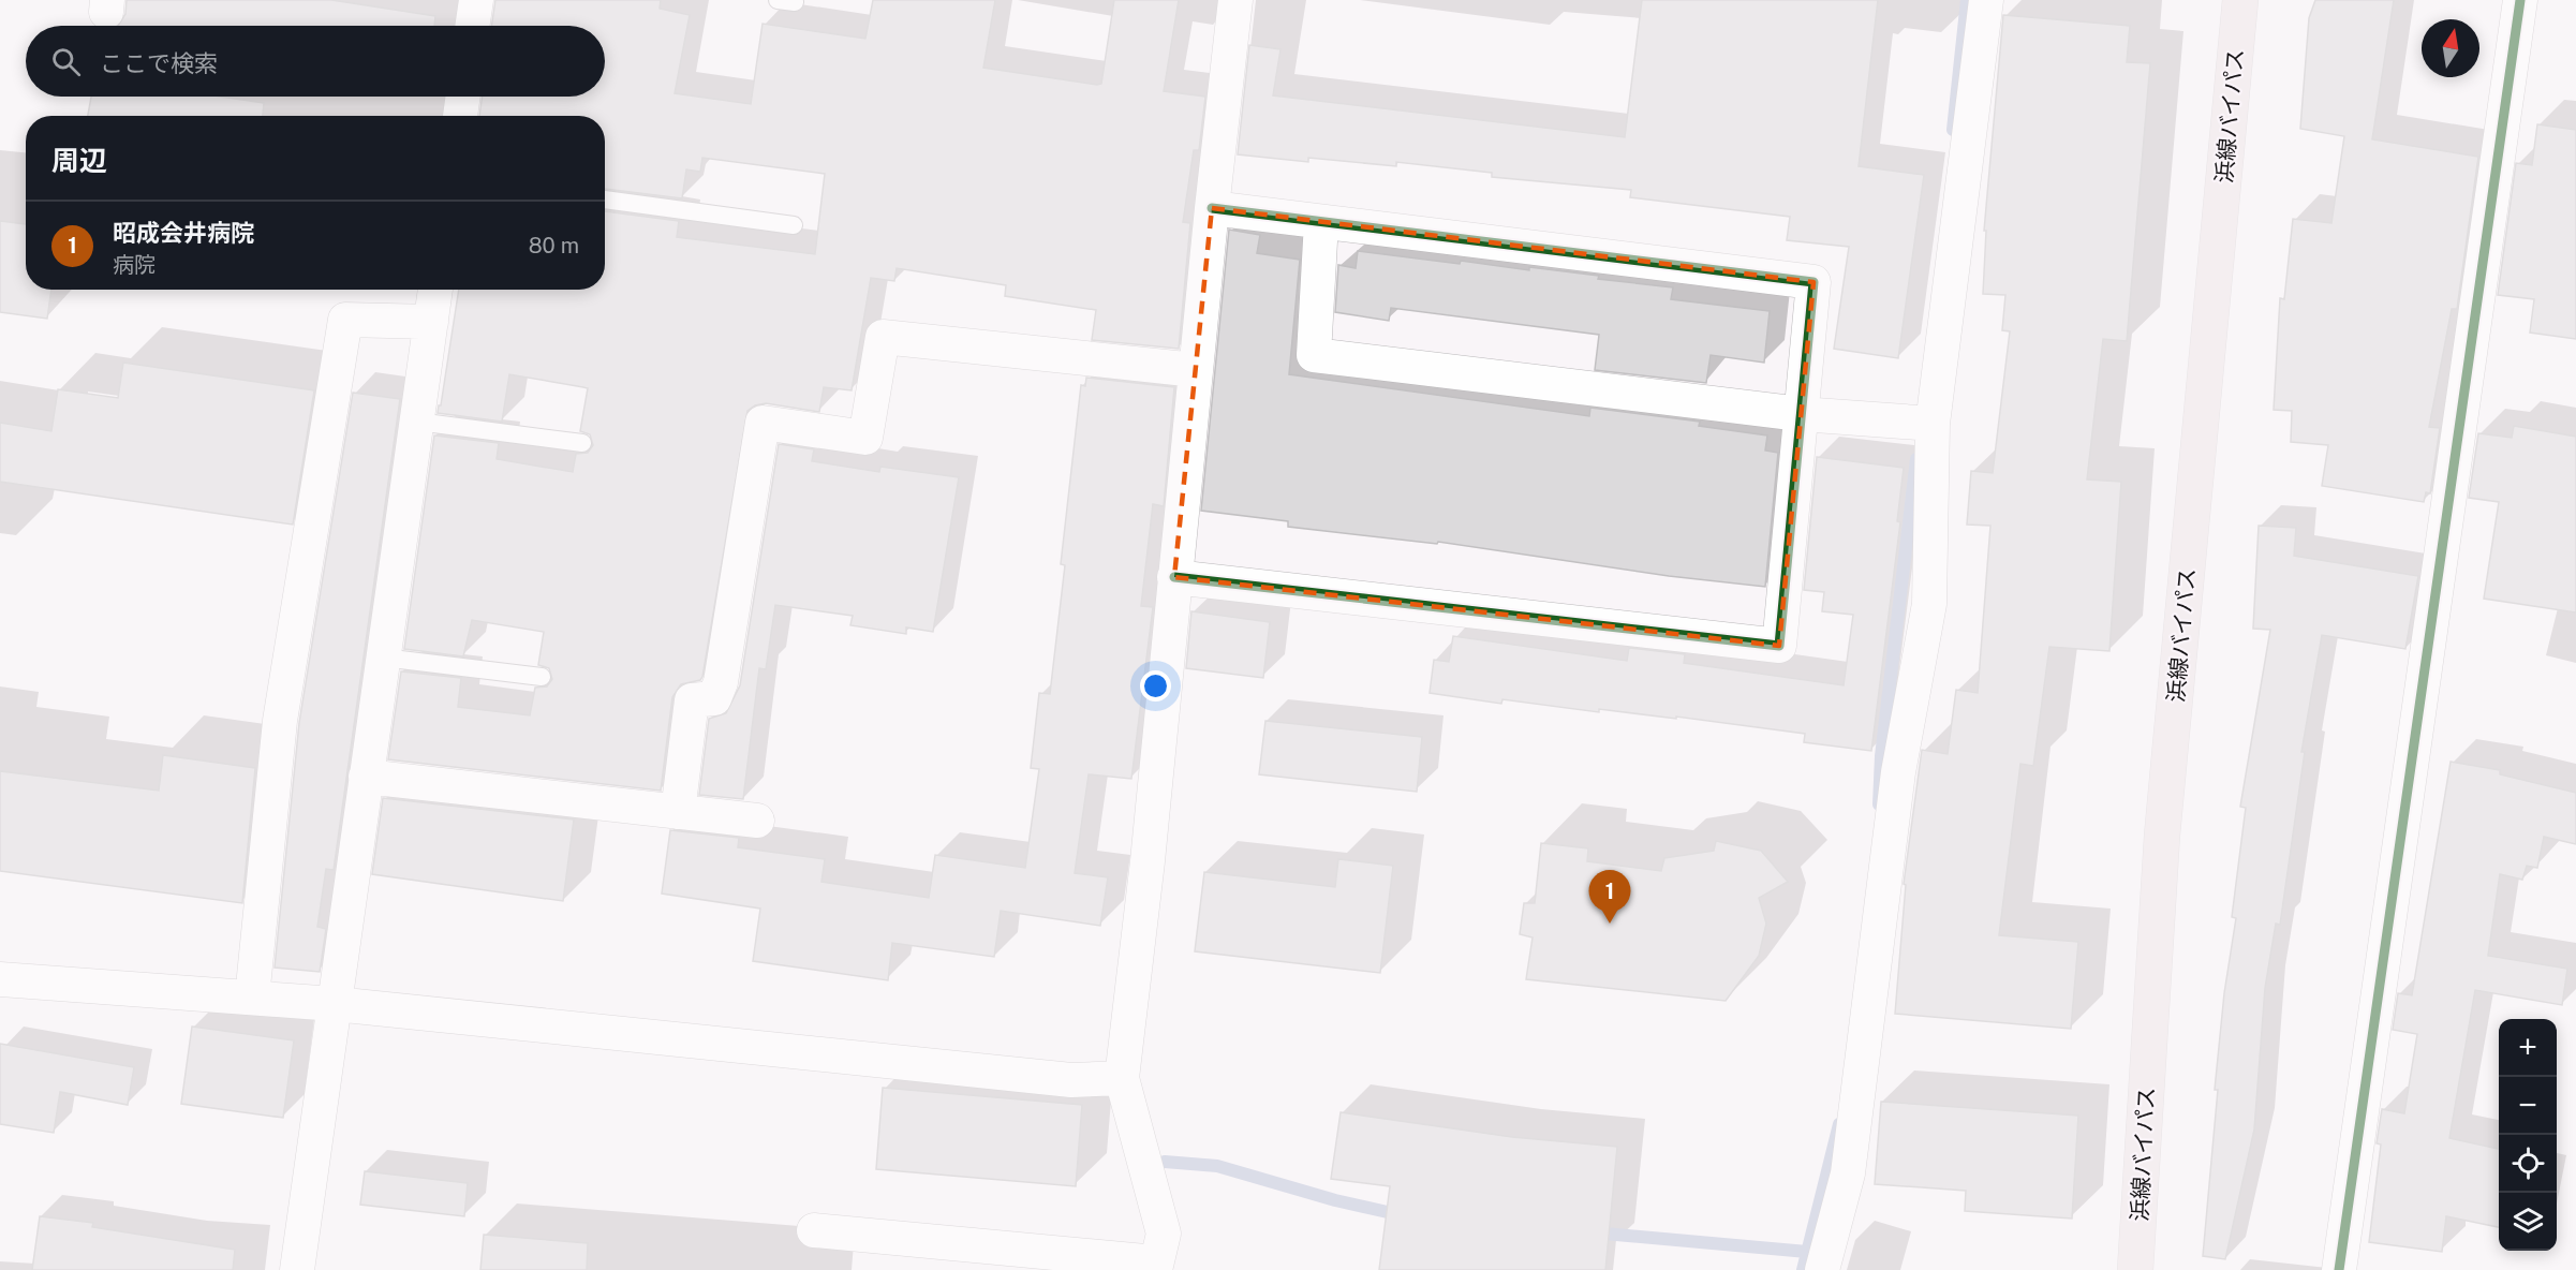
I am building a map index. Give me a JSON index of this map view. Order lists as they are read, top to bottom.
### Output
{
  "streets": {
    "highway": ["浜線バイパス"]
  },
  "north": "top",
  "page": {
    "search": "ここで検索",
    "heading": "周辺",
    "list": [
      {
        "mark": "1",
        "name": "昭成会井病院",
        "note": "病院",
        "value": "80 m"
      }
    ],
    "pins": "1",
    "map_buttons": ["+", "−"]
  }
}
